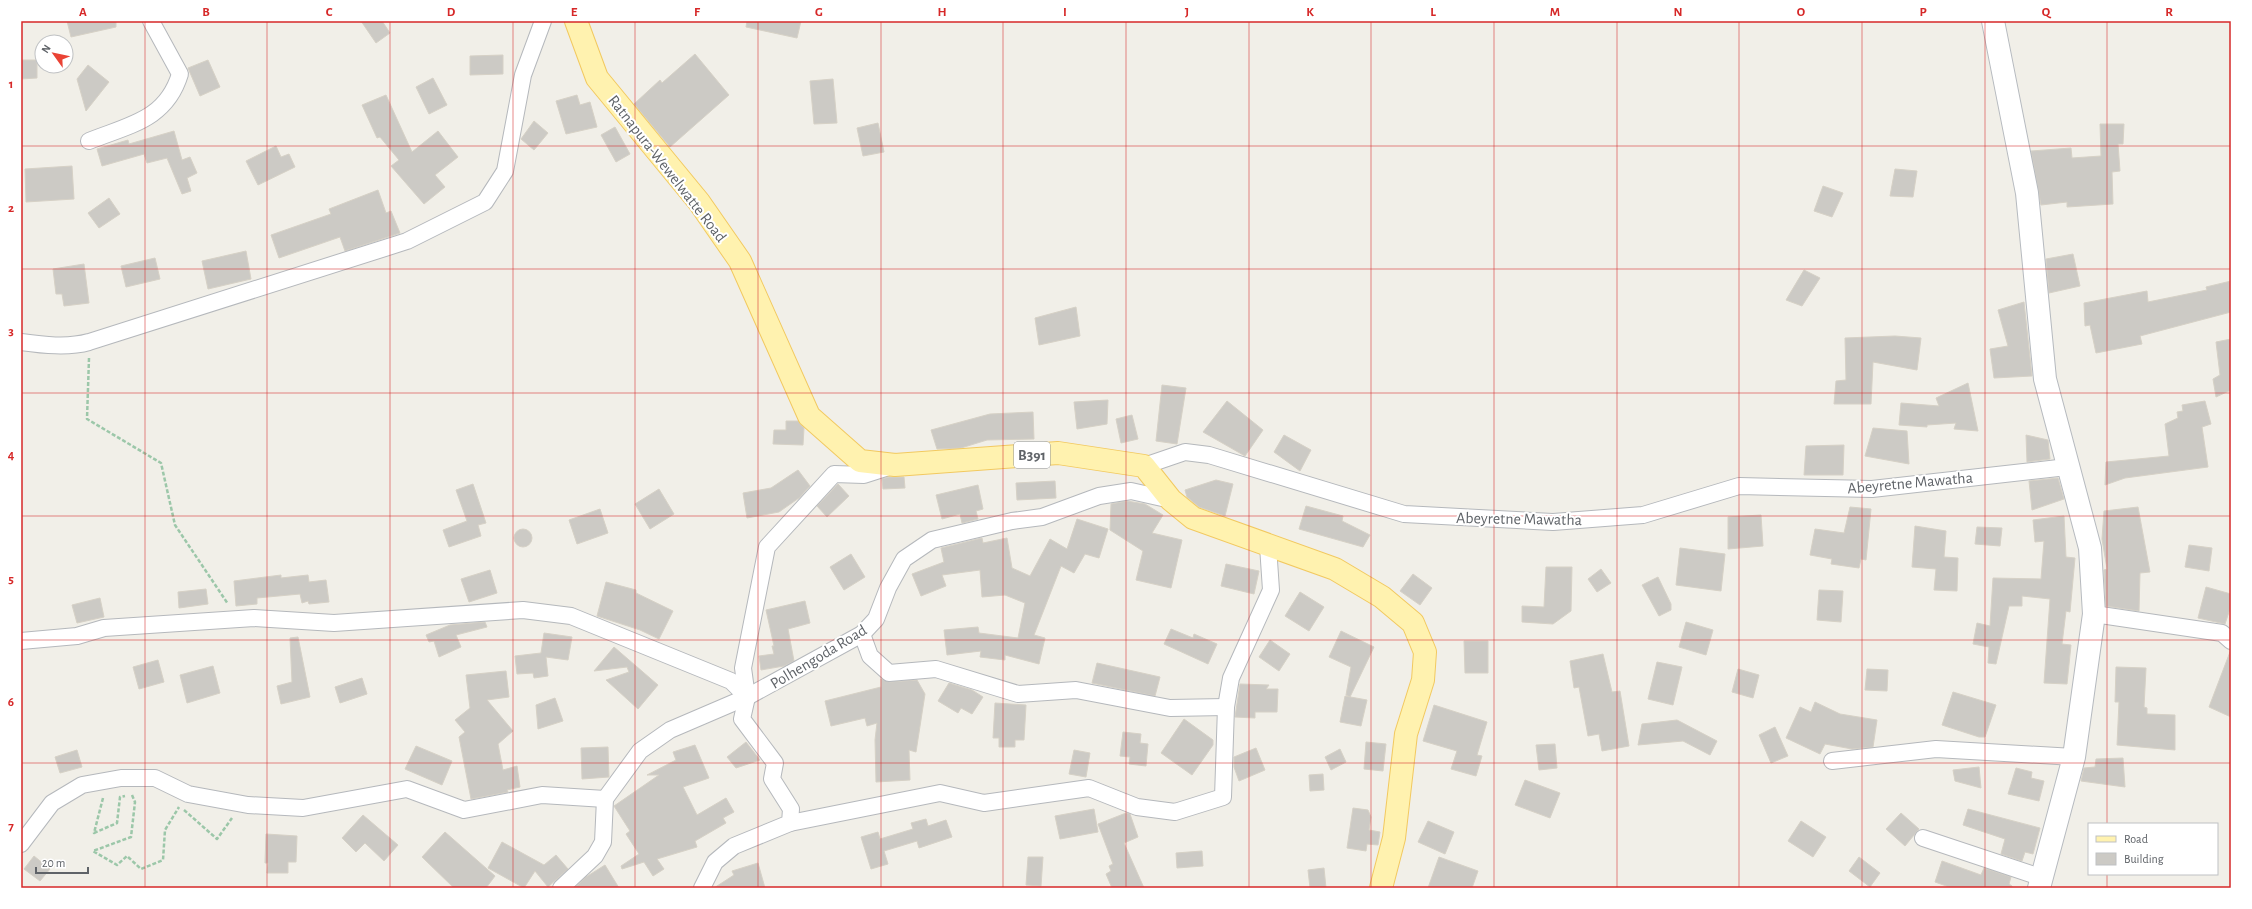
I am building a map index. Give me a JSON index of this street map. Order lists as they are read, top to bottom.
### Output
{
  "streets": {
    "main road": ["Ratnapura-Wewelwatte Road", "B391"],
    "street": ["Abeyretne Mawatha", "Polhengoda Road"]
  },
  "crossings": [
    ["Ratnapura-Wewelwatte Road", "Abeyretne Mawatha"]
  ],
  "legend": ["Road", "Building"],
  "scale_bar": "20 m",
  "north": "top left",
  "grid": {
    "columns": [
      "A",
      "B",
      "C",
      "D",
      "E",
      "F",
      "G",
      "H",
      "I",
      "J",
      "K",
      "L",
      "M",
      "N",
      "O",
      "P",
      "Q",
      "R"
    ],
    "rows": [
      "1",
      "2",
      "3",
      "4",
      "5",
      "6",
      "7"
    ]
  }
}
